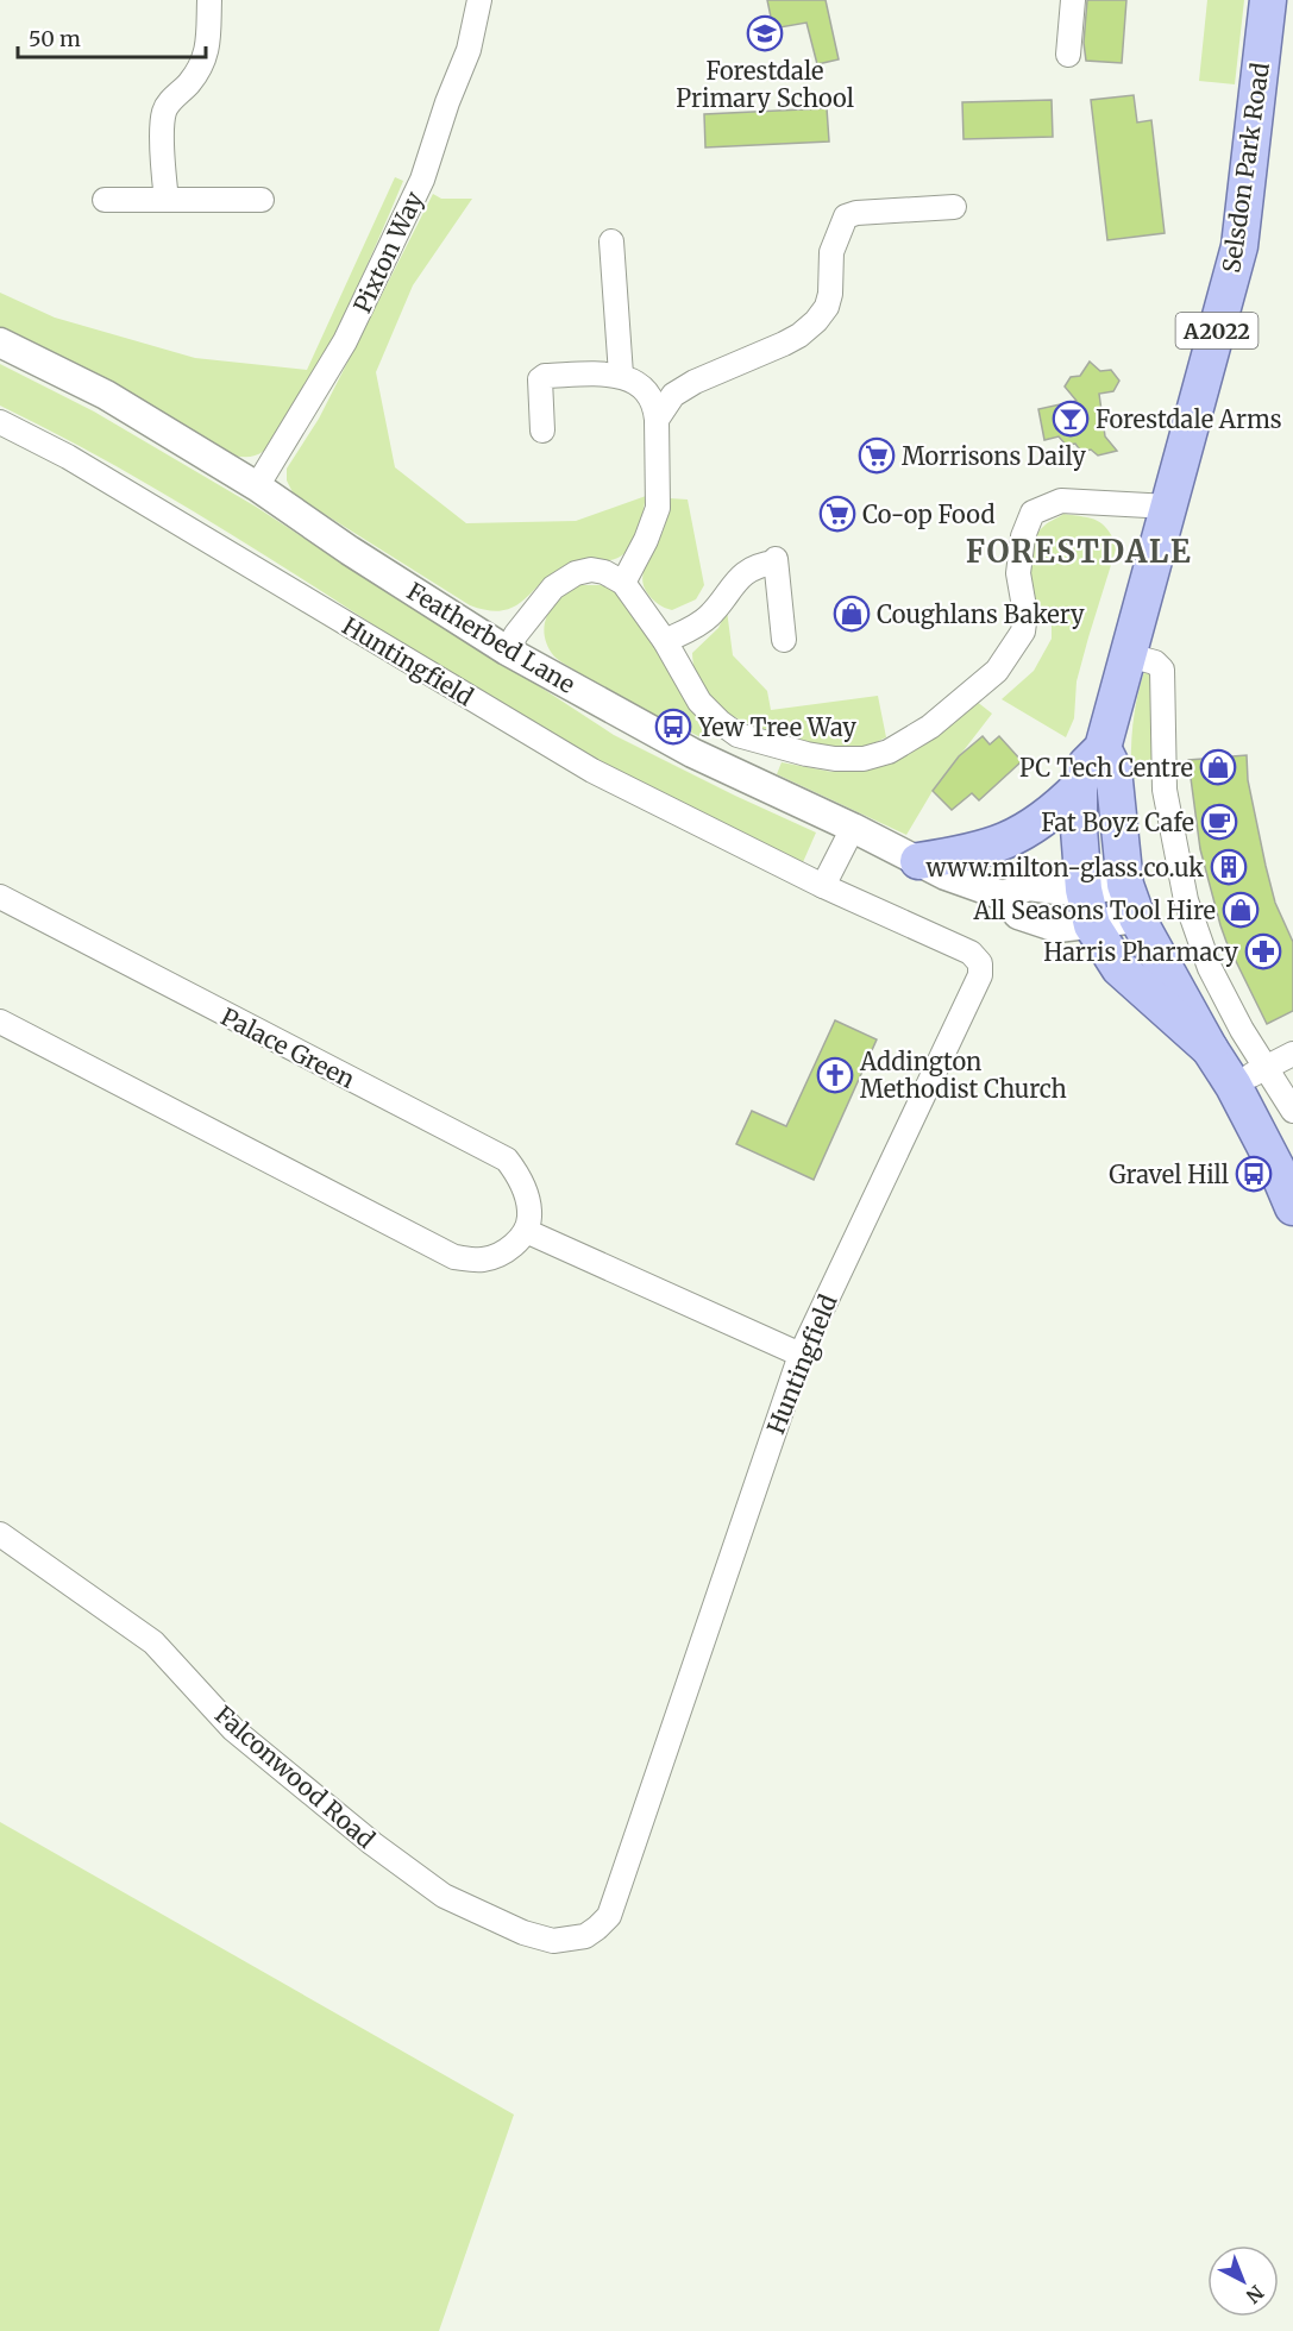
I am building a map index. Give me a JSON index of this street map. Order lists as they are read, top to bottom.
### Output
{
  "streets": {
    "main road": ["Selsdon Park Road", "A2022"],
    "street": [
      "Pixton Way",
      "Featherbed Lane",
      "Huntingfield",
      "Palace Green",
      "Falconwood Road"
    ]
  },
  "crossings": [
    ["Selsdon Park Road", "Featherbed Lane"],
    ["Pixton Way", "Featherbed Lane"],
    ["Huntingfield", "Falconwood Road"]
  ],
  "districts": ["FORESTDALE"],
  "places": {
    "school or university": ["Forestdale Primary School"],
    "bar": ["Forestdale Arms"],
    "supermarket": ["Morrisons Daily", "Co-op Food"],
    "shop": ["Coughlans Bakery", "PC Tech Centre", "All Seasons Tool Hire"],
    "bus stop": ["Yew Tree Way", "Gravel Hill"],
    "cafe": ["Fat Boyz Cafe"],
    "building": ["www.milton-glass.co.uk"],
    "pharmacy": ["Harris Pharmacy"],
    "church": ["Addington Methodist Church"]
  },
  "scale_bar": "50 m",
  "north": "bottom right"
}
